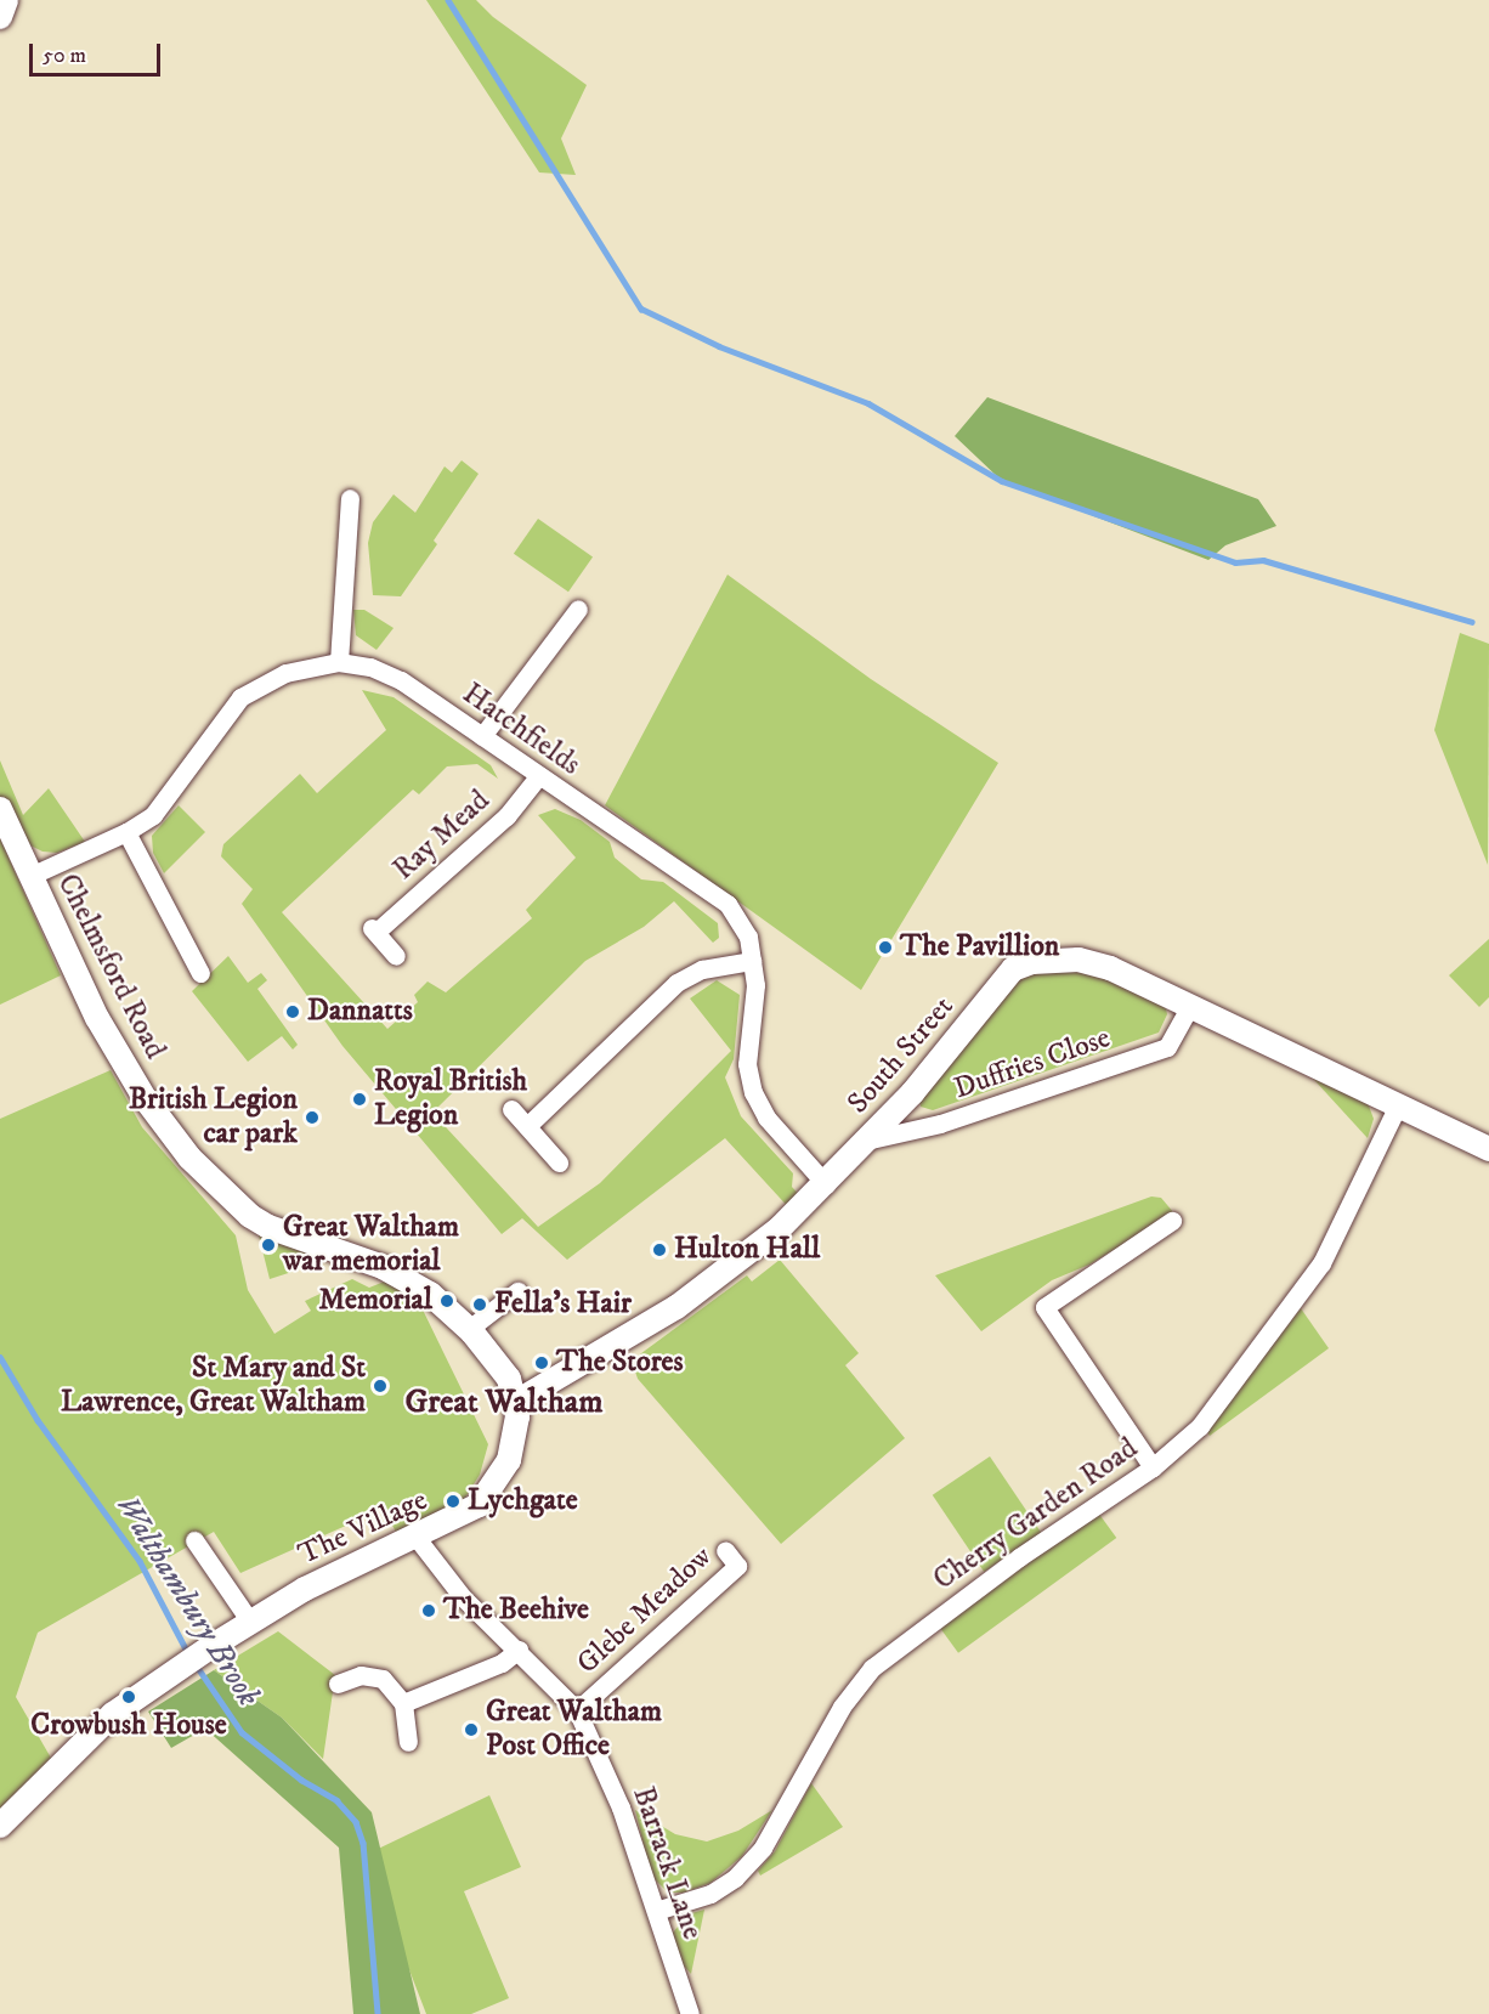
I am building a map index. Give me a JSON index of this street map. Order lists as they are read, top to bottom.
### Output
{
  "streets": {
    "street": [
      "Hatchfields",
      "Ray Mead",
      "Chelmsford Road",
      "South Street",
      "Duffries Close",
      "Cherry Garden Road",
      "The Village",
      "Glebe Meadow",
      "Barrack Lane"
    ]
  },
  "crossings": [
    ["Hatchfields", "Ray Mead"],
    ["Hatchfields", "Chelmsford Road"],
    ["Hatchfields", "South Street"],
    ["Chelmsford Road", "South Street"],
    ["Chelmsford Road", "The Village"],
    ["South Street", "Duffries Close"],
    ["South Street", "Cherry Garden Road"],
    ["South Street", "The Village"],
    ["Cherry Garden Road", "Barrack Lane"],
    ["The Village", "Barrack Lane"],
    ["Glebe Meadow", "Barrack Lane"]
  ],
  "districts": ["Great Waltham"],
  "water": ["Walthambury Brook"],
  "places": [
    "The Pavillion",
    "Dannatts",
    "Royal British Legion",
    "British Legion car park",
    "Great Waltham war memorial",
    "Hulton Hall",
    "Memorial",
    "Fella's Hair",
    "The Stores",
    "St Mary and St Lawrence, Great Waltham",
    "Lychgate",
    "The Beehive",
    "Crowbush House",
    "Great Waltham Post Office"
  ],
  "scale_bar": "50 m"
}
